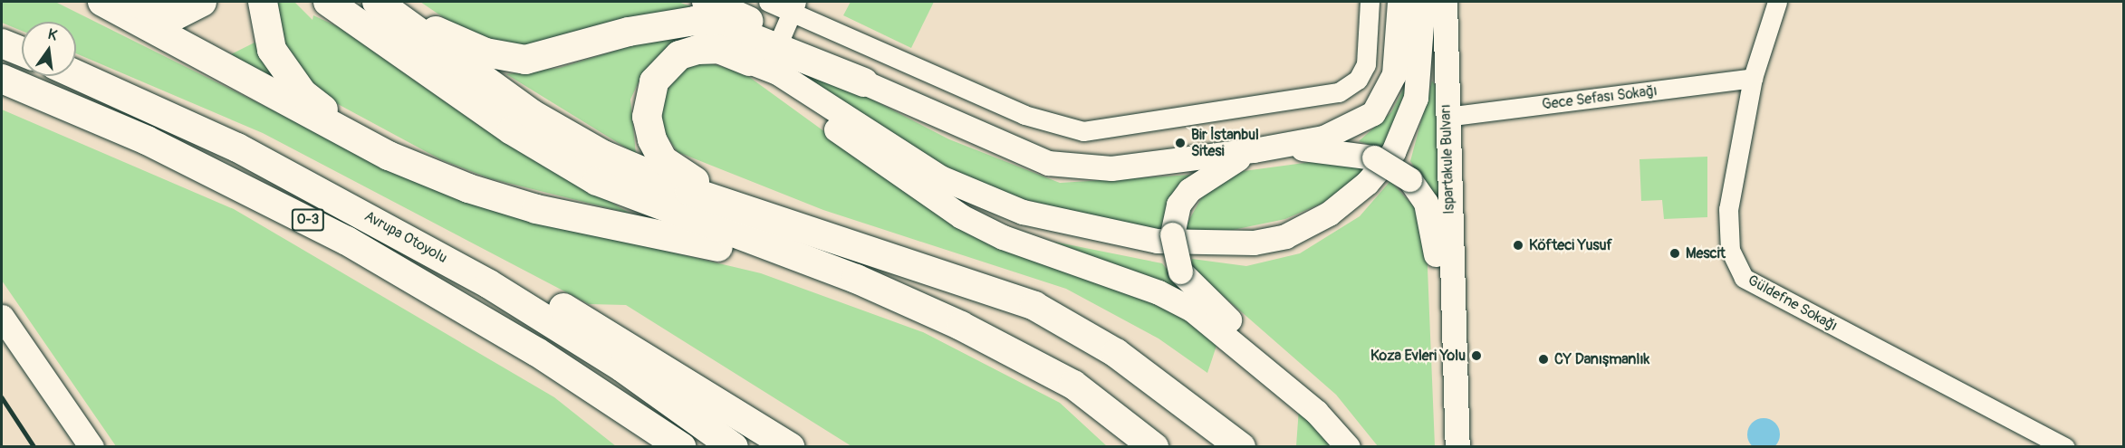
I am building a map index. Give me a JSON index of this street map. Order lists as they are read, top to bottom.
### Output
{
  "streets": {
    "highway": ["O-3", "Avrupa Otoyolu"],
    "main road": ["Ispartakule Bulvarı"],
    "street": ["Gece Sefası Sokağı", "Güldefne Sokağı"]
  },
  "crossings": [
    ["Gece Sefası Sokağı", "Ispartakule Bulvarı"],
    ["Gece Sefası Sokağı", "Güldefne Sokağı"]
  ],
  "places": [
    "Bir İstanbul Sitesi",
    "Köfteci Yusuf",
    "Mescit",
    "Koza Evleri Yolu",
    "CY Danışmanlık"
  ],
  "north": "top"
}
